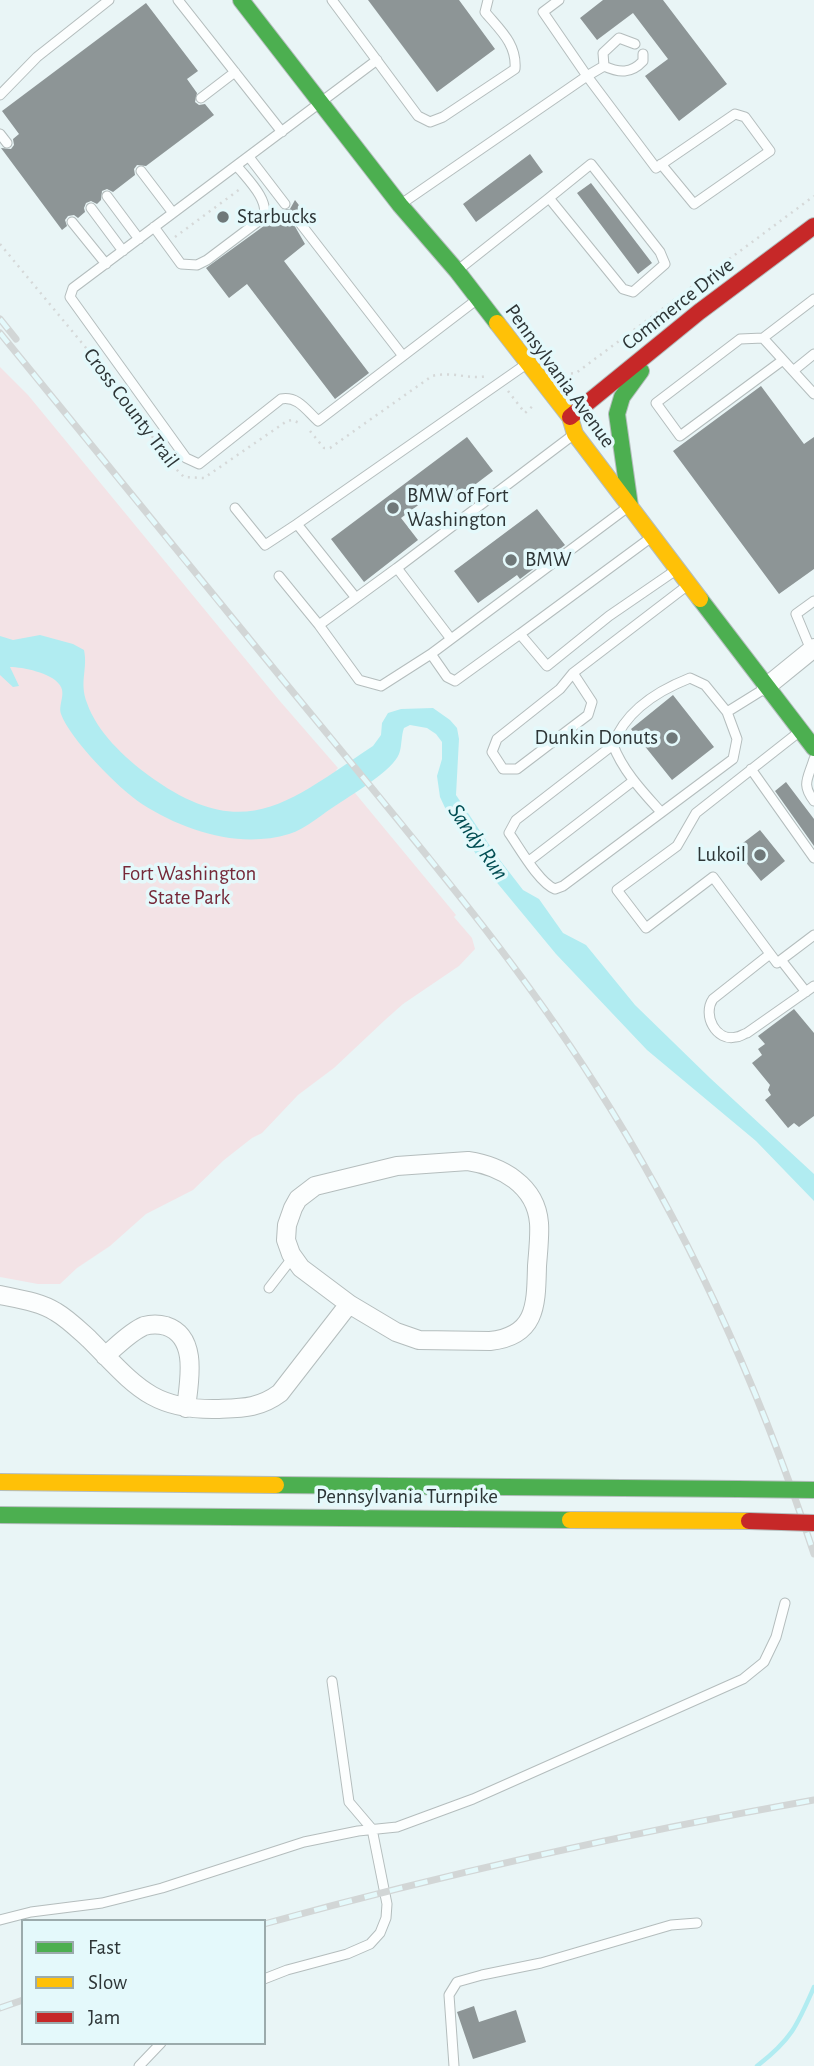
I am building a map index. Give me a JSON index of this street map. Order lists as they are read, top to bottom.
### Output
{
  "streets": {
    "main road": ["Commerce Drive", "Pennsylvania Avenue", "Pennsylvania Turnpike"],
    "path": ["Cross County Trail"]
  },
  "crossings": [
    ["Commerce Drive", "Pennsylvania Avenue"]
  ],
  "water": ["Sandy Run"],
  "parks": ["Fort Washington State Park"],
  "places": [
    "Starbucks",
    "BMW of Fort Washington",
    "BMW",
    "Dunkin Donuts",
    "Lukoil"
  ],
  "legend": ["Fast", "Slow", "Jam"]
}
